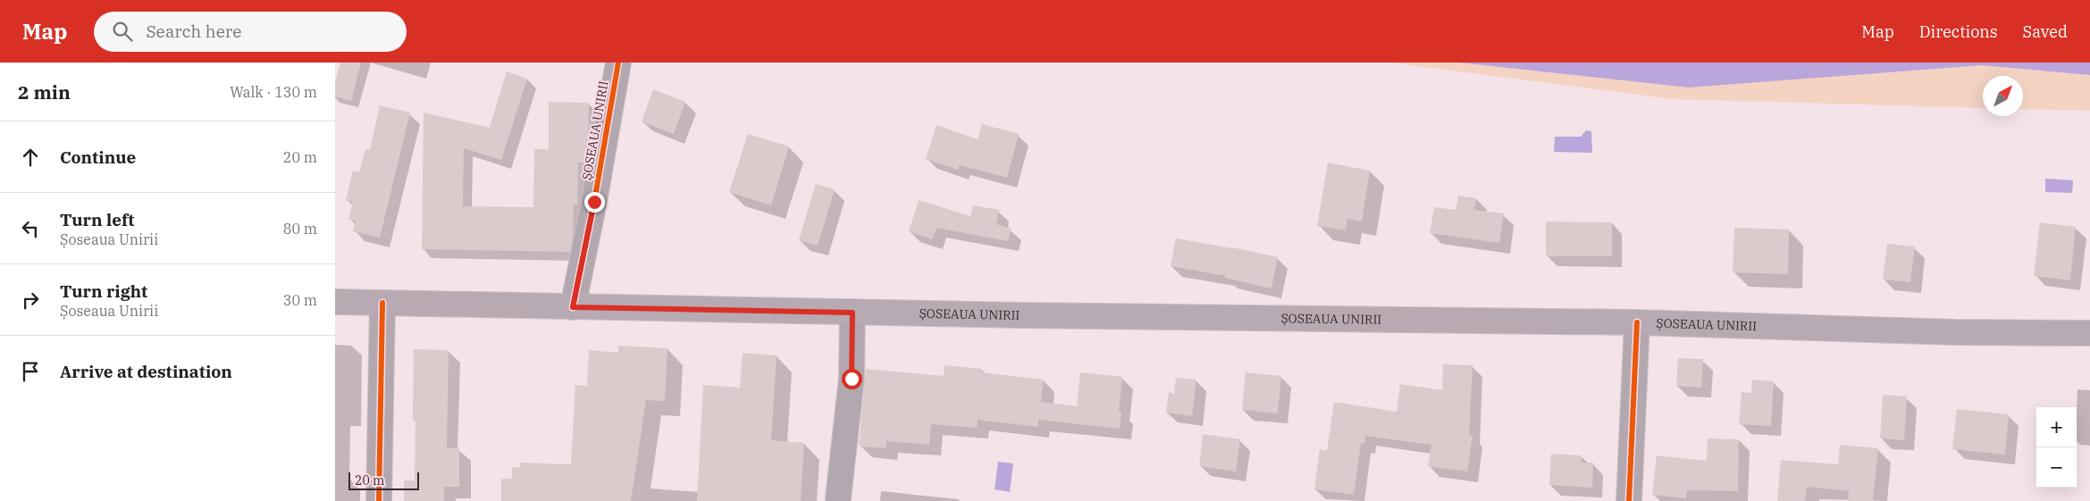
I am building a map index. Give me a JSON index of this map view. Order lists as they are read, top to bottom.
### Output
{
  "streets": {
    "main road": ["ȘOSEAUA UNIRII"]
  },
  "scale_bar": "20 m",
  "north": "top right",
  "page": {
    "header": "Map",
    "search": "Search here",
    "nav": ["Map", "Directions", "Saved"],
    "heading": ["2 min", "Walk · 130 m"],
    "list": [
      ["Continue", "20 m"],
      ["Turn left", "Șoseaua Unirii", "80 m"],
      ["Turn right", "Șoseaua Unirii", "30 m"],
      "Arrive at destination"
    ],
    "map_buttons": ["+", "−"],
    "scale": "20 m"
  }
}
